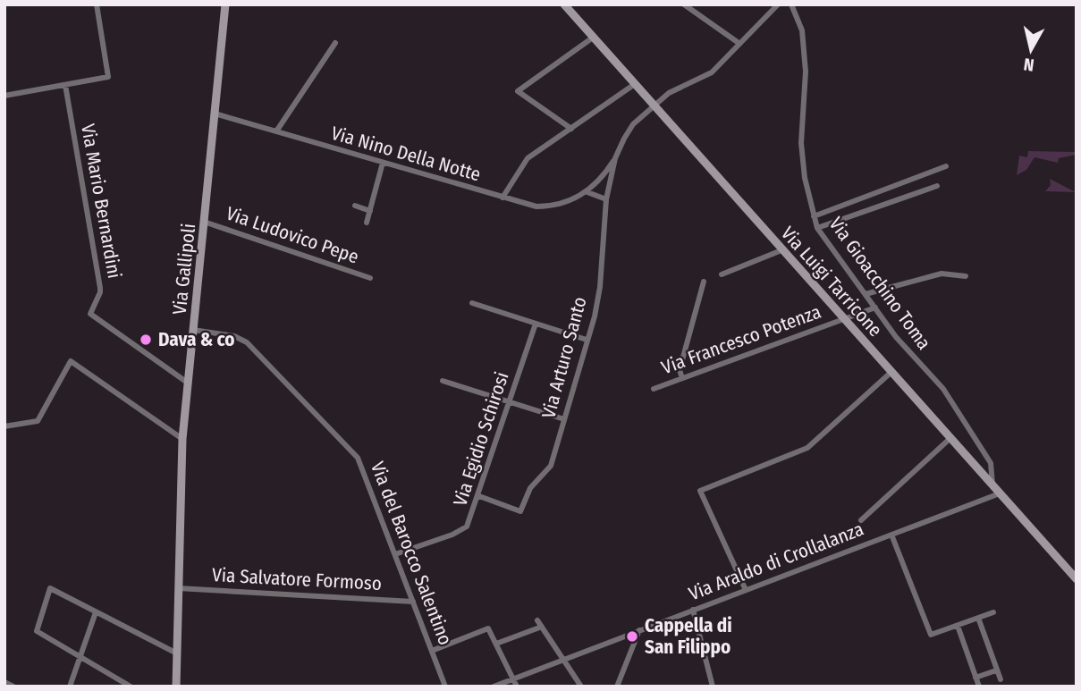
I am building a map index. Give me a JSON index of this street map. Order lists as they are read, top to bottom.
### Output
{
  "streets": {
    "main road": ["Via Gallipoli", "Via Luigi Tarricone"],
    "street": [
      "Via Nino Della Notte",
      "Via Mario Bernardini",
      "Via Ludovico Pepe",
      "Via Gioacchino Toma",
      "Via Francesco Potenza",
      "Via Arturo Santo",
      "Via Egidio Schirosi",
      "Via del Barocco Salentino",
      "Via Araldo di Crollalanza",
      "Via Salvatore Formoso"
    ]
  },
  "crossings": [
    ["Via Nino Della Notte", "Via Gallipoli"],
    ["Via Nino Della Notte", "Via Arturo Santo"],
    ["Via Mario Bernardini", "Via Gallipoli"],
    ["Via Ludovico Pepe", "Via Gallipoli"],
    ["Via Gallipoli", "Via del Barocco Salentino"],
    ["Via Gallipoli", "Via Salvatore Formoso"],
    ["Via Luigi Tarricone", "Via Gioacchino Toma"],
    ["Via Luigi Tarricone", "Via Francesco Potenza"],
    ["Via Luigi Tarricone", "Via Arturo Santo"],
    ["Via Luigi Tarricone", "Via Araldo di Crollalanza"],
    ["Via Gioacchino Toma", "Via Francesco Potenza"],
    ["Via Arturo Santo", "Via Egidio Schirosi"],
    ["Via Egidio Schirosi", "Via del Barocco Salentino"],
    ["Via del Barocco Salentino", "Via Salvatore Formoso"]
  ],
  "places": ["Dava & co", "Cappella di San Filippo"],
  "north": "bottom"
}
